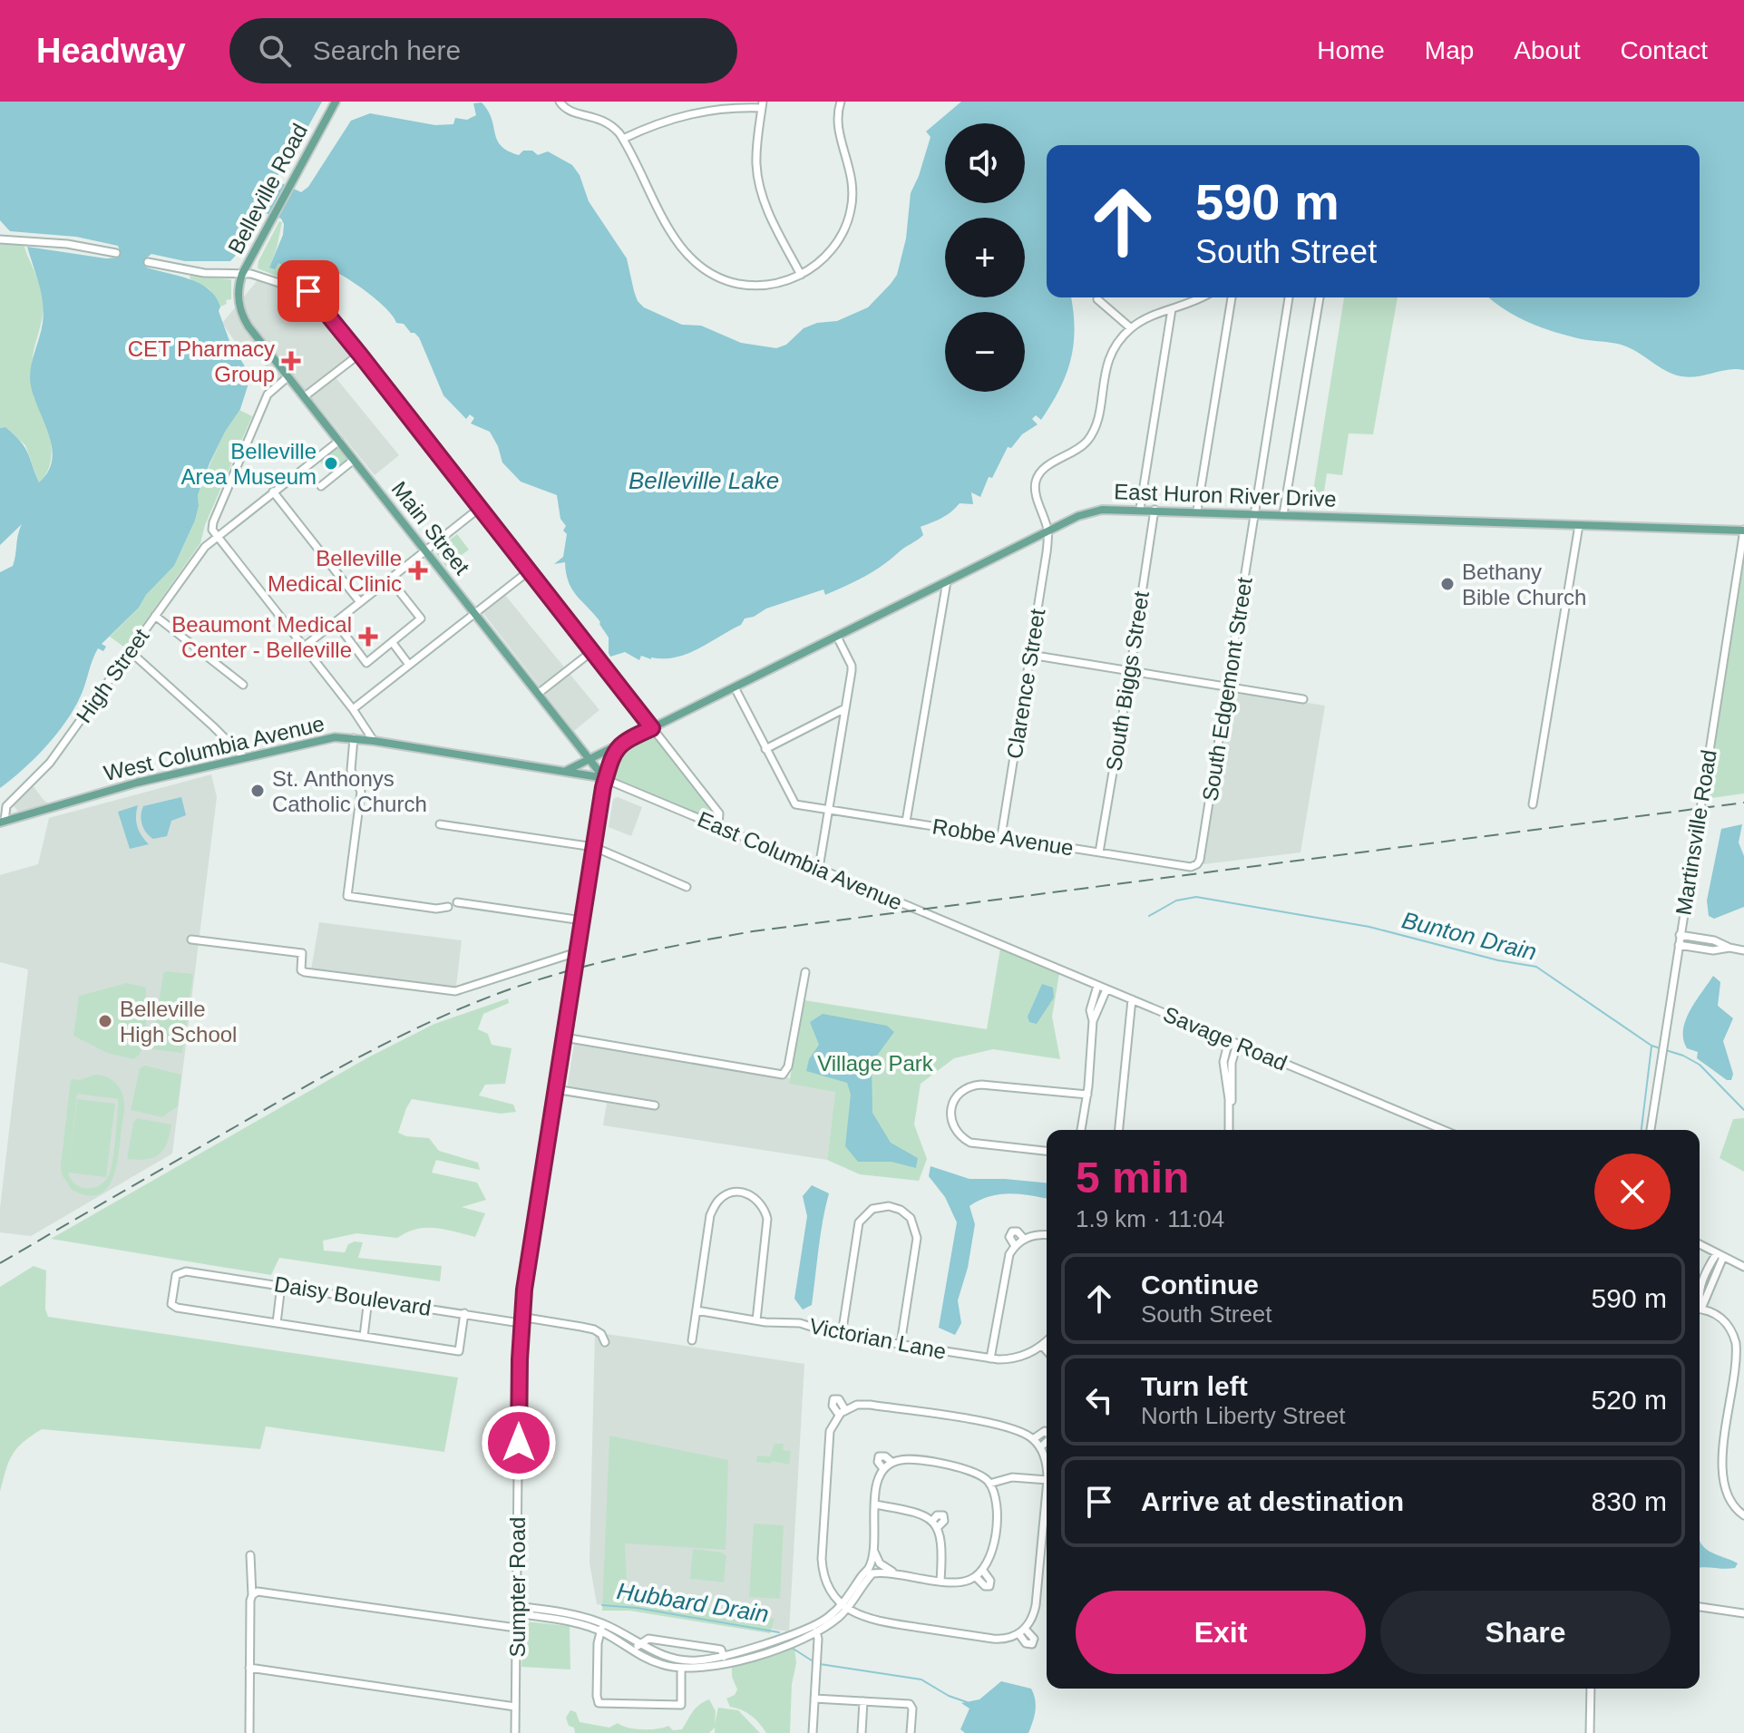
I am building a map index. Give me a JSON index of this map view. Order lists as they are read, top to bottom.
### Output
{
  "streets": {
    "main road": [
      "Belleville Road",
      "East Huron River Drive",
      "Main Street",
      "West Columbia Avenue"
    ],
    "street": [
      "High Street",
      "South Biggs Street",
      "Clarence Street",
      "South Edgemont Street",
      "Martinsville Road",
      "Robbe Avenue",
      "East Columbia Avenue",
      "Savage Road",
      "Daisy Boulevard",
      "Victorian Lane",
      "Sumpter Road"
    ]
  },
  "crossings": [
    ["Belleville Road", "Main Street"],
    ["East Huron River Drive", "Main Street"],
    ["East Huron River Drive", "South Biggs Street"],
    ["East Huron River Drive", "Clarence Street"],
    ["East Huron River Drive", "South Edgemont Street"],
    ["East Huron River Drive", "West Columbia Avenue"],
    ["East Huron River Drive", "Martinsville Road"],
    ["East Huron River Drive", "Sumpter Road"],
    ["Main Street", "High Street"],
    ["Main Street", "West Columbia Avenue"],
    ["Main Street", "East Columbia Avenue"],
    ["Main Street", "Sumpter Road"],
    ["High Street", "West Columbia Avenue"],
    ["South Biggs Street", "Robbe Avenue"],
    ["Clarence Street", "Robbe Avenue"],
    ["South Edgemont Street", "Robbe Avenue"],
    ["West Columbia Avenue", "East Columbia Avenue"],
    ["West Columbia Avenue", "Sumpter Road"],
    ["East Columbia Avenue", "Savage Road"],
    ["East Columbia Avenue", "Sumpter Road"],
    ["Daisy Boulevard", "Sumpter Road"]
  ],
  "water": ["Belleville Lake", "Bunton Drain", "Hubbard Drain"],
  "parks": ["Village Park"],
  "places": {
    "health": ["CET Pharmacy Group", "Belleville Medical Clinic", "Beaumont Medical Center - Belleville"],
    "other": [
      "Belleville Area Museum",
      "Bethany Bible Church",
      "St. Anthonys Catholic Church",
      "Belleville High School"
    ]
  },
  "page": {
    "header": "Headway",
    "search": "Search here",
    "nav": [
      "Home",
      "Map",
      "About",
      "Contact"
    ],
    "map_buttons": ["+", "−"],
    "turn": ["590 m", "South Street"],
    "heading": ["5 min", "1.9 km · 11:04"],
    "list": [
      {
        "name": "Continue",
        "note": "South Street",
        "value": "590 m"
      },
      {
        "name": "Turn left",
        "note": "North Liberty Street",
        "value": "520 m"
      },
      {
        "name": "Arrive at destination",
        "value": "830 m"
      }
    ],
    "buttons": ["Exit", "Share"]
  }
}
